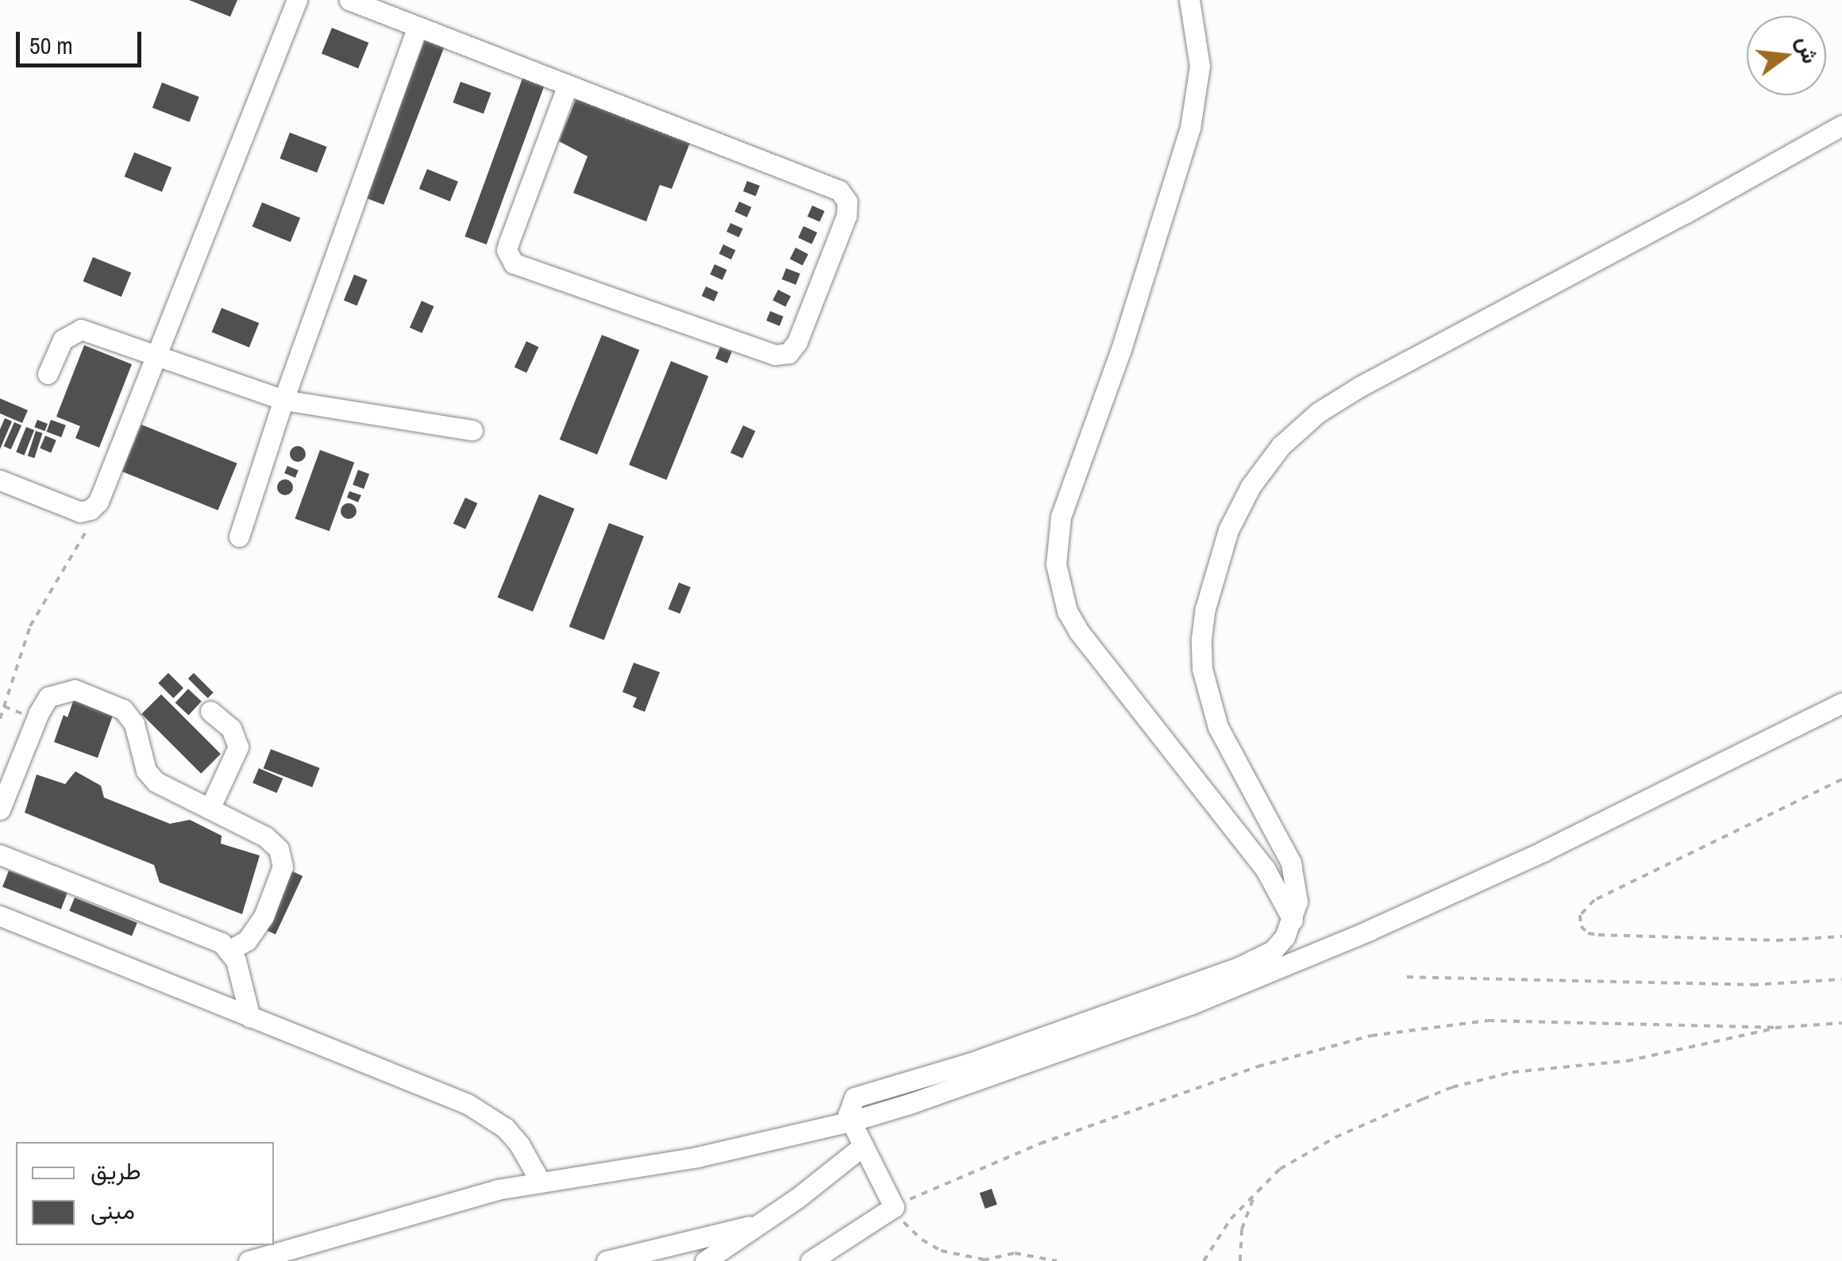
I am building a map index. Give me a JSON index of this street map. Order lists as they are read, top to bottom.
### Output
{
  "legend": ["طريق", "مبنى"],
  "scale_bar": "50 m",
  "north": "right"
}
